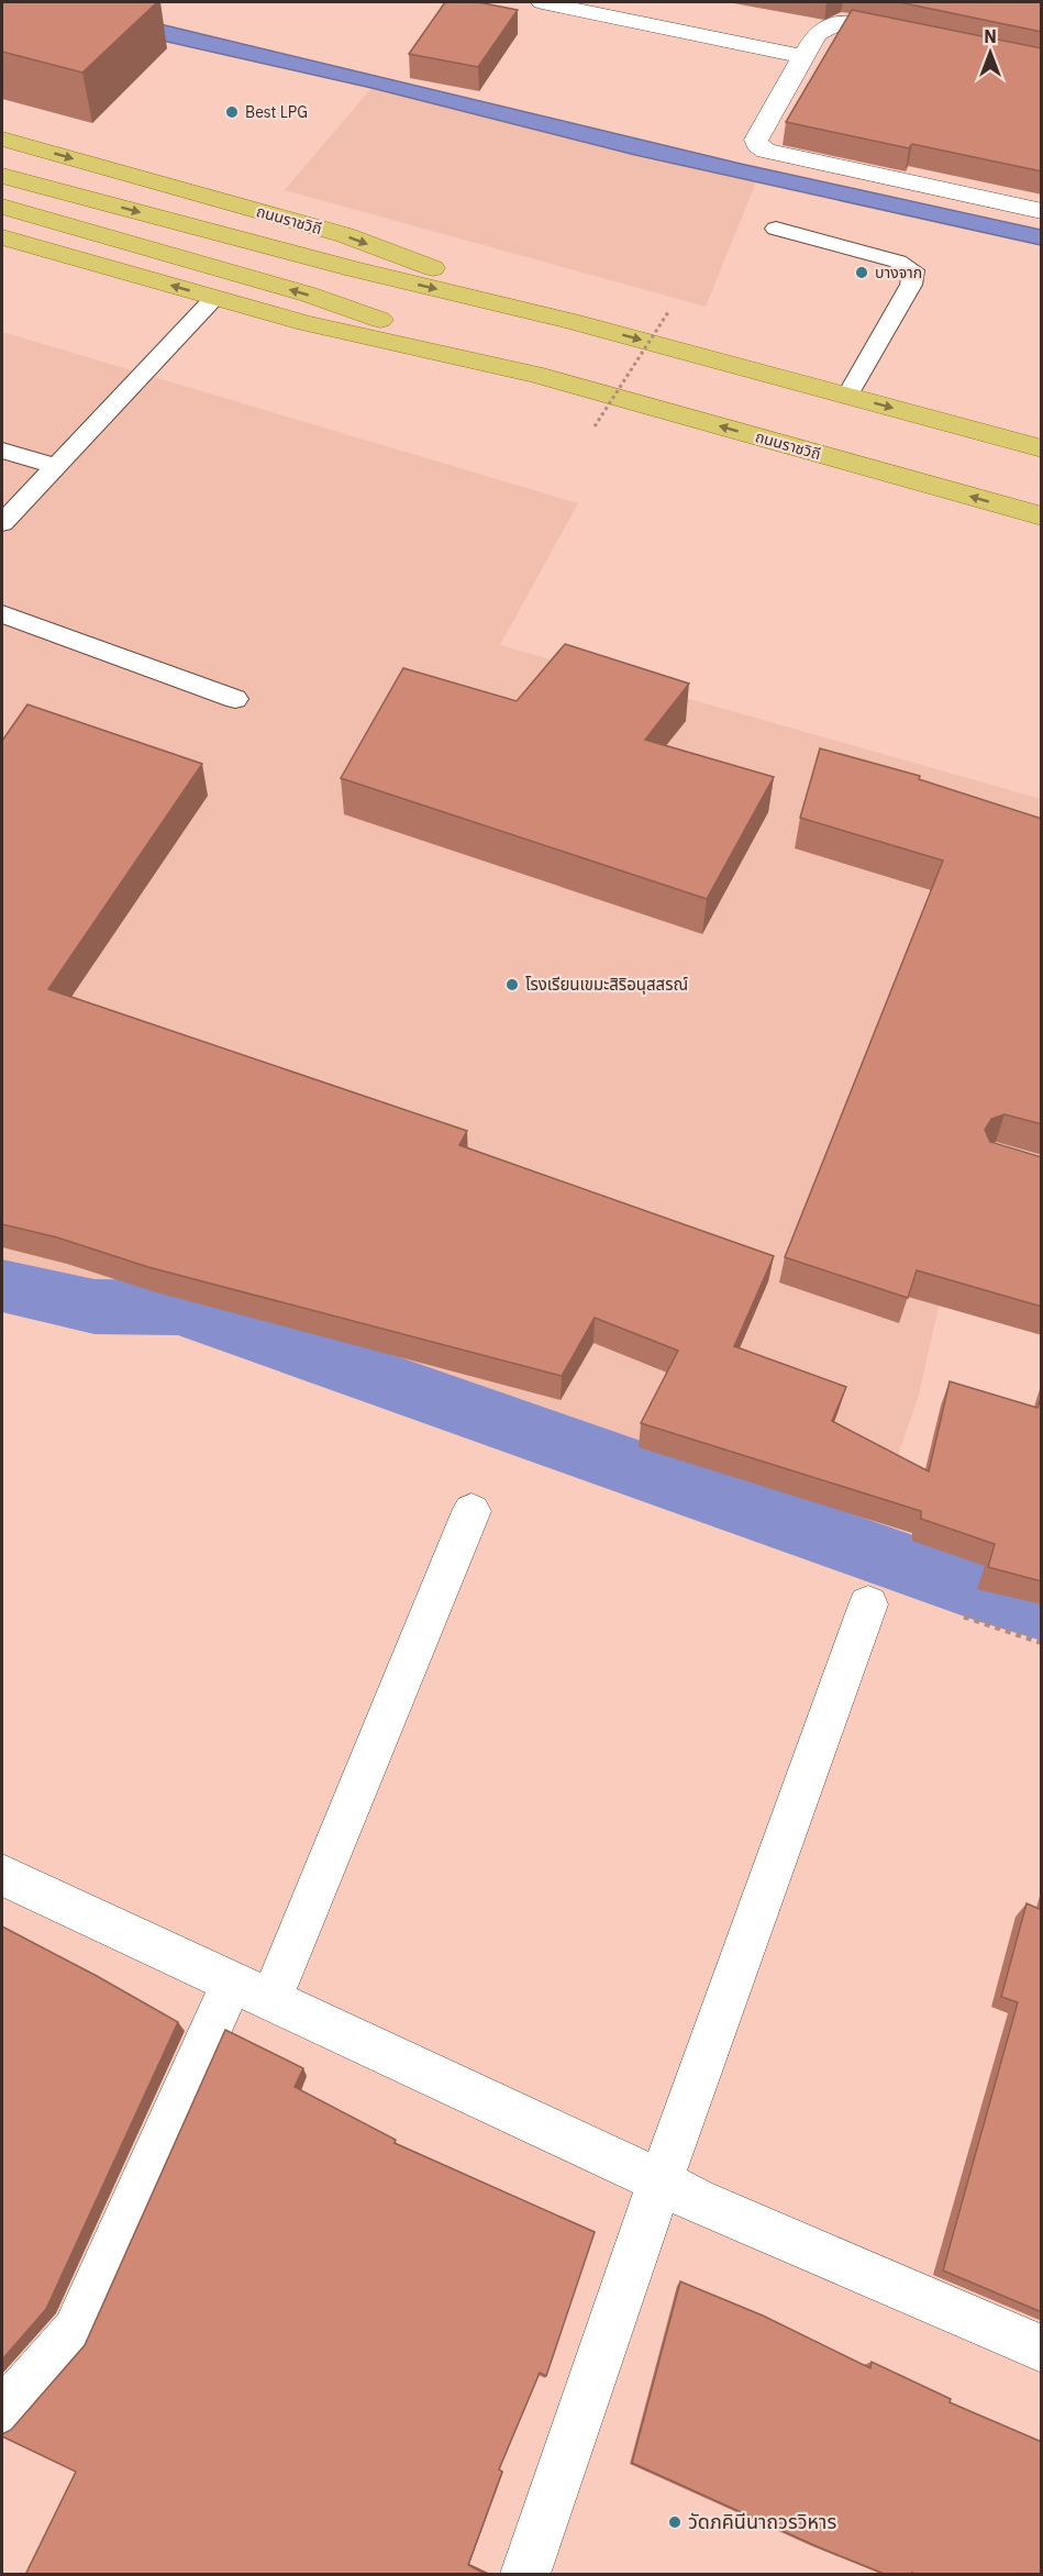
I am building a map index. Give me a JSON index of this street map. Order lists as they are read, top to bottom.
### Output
{
  "streets": {
    "main road": ["ถนนราชวิถี"]
  },
  "places": [
    "Best LPG",
    "บางจาก",
    "โรงเรียนเขมะสิริอนุสสรณ์",
    "วัดภคินีนาถวรวิหาร"
  ],
  "north": "top"
}
